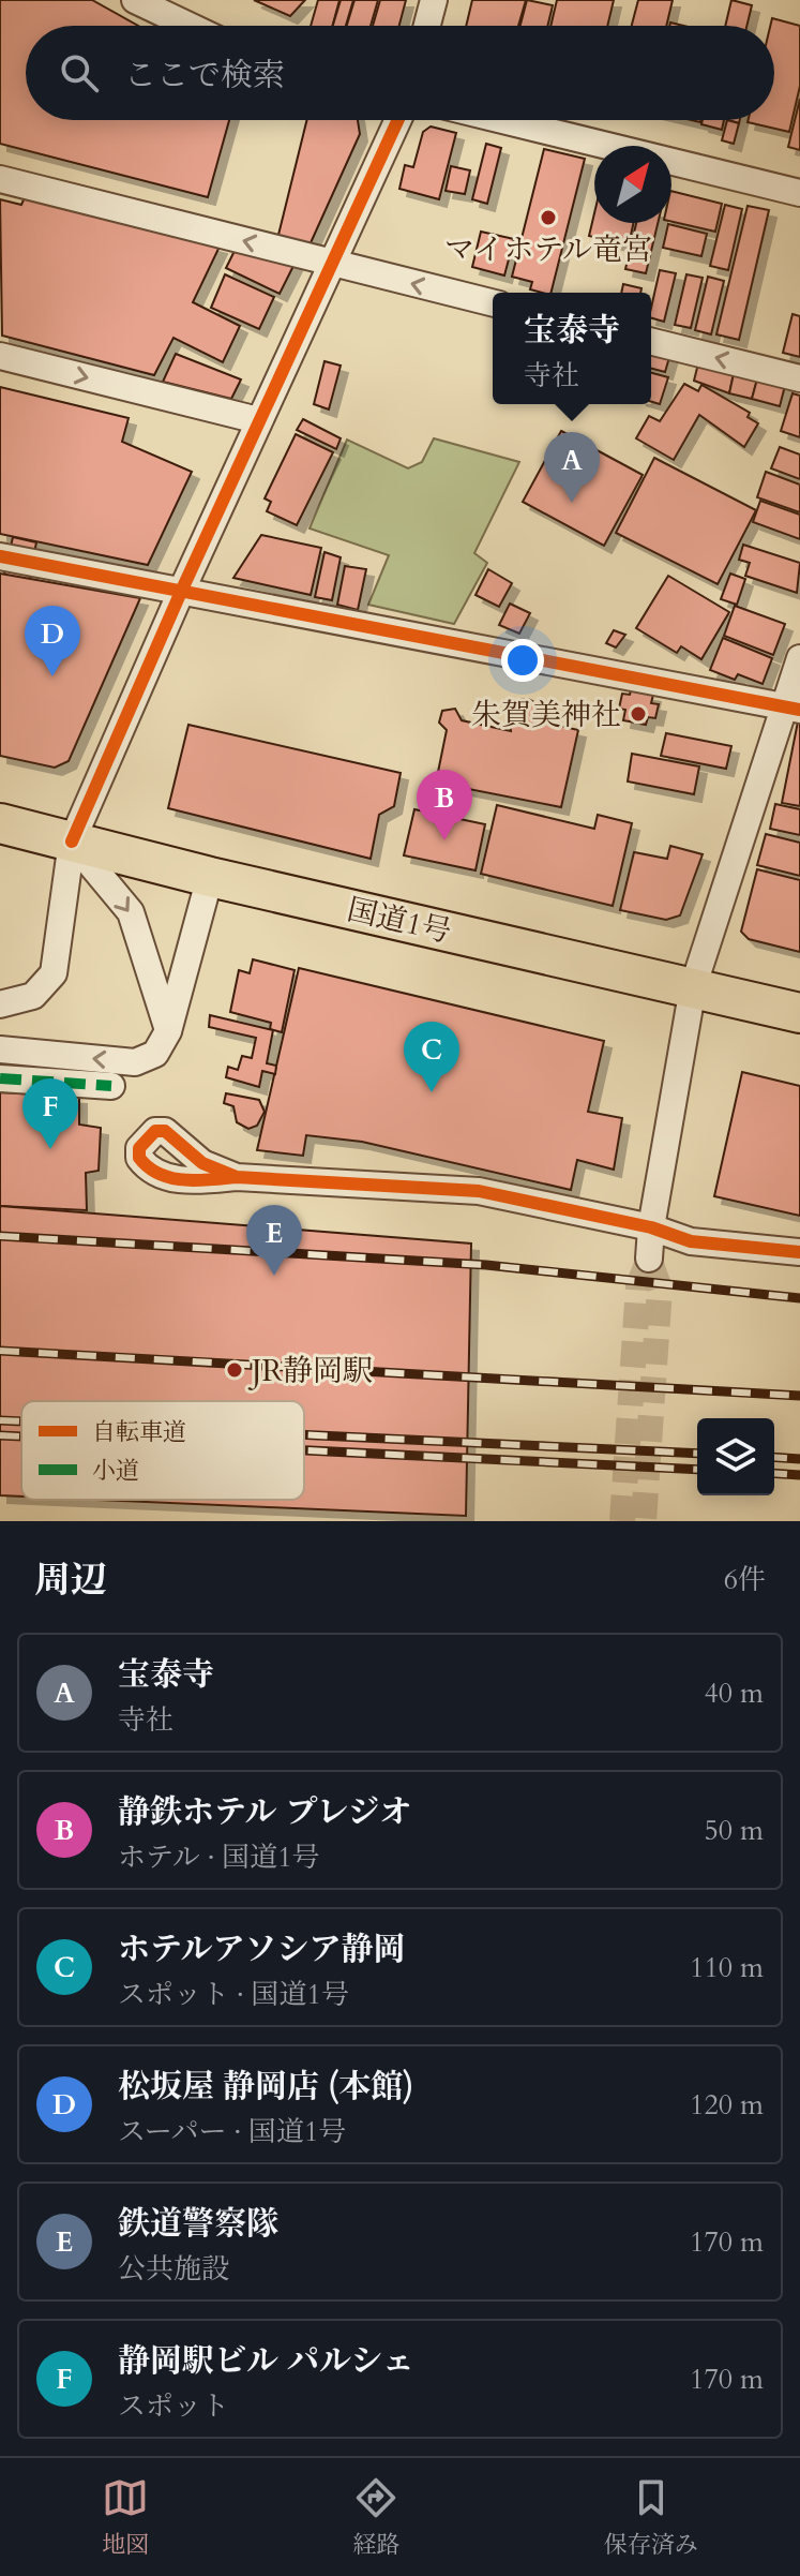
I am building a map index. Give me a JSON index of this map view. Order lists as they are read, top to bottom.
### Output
{
  "streets": {
    "highway": ["国道1号"]
  },
  "places": ["マイホテル竜宮", "朱賀美神社", "JR静岡駅"],
  "legend": ["自転車道", "小道"],
  "north": "top right",
  "page": {
    "search": "ここで検索",
    "popup": ["宝泰寺", "寺社"],
    "pins": [
      "A",
      "D",
      "B",
      "C",
      "F",
      "E"
    ],
    "heading": ["周辺", "6件"],
    "list": [
      {
        "mark": "A",
        "name": "宝泰寺",
        "note": "寺社",
        "value": "40 m"
      },
      {
        "mark": "B",
        "name": "静鉄ホテル プレジオ",
        "note": "ホテル · 国道1号",
        "value": "50 m"
      },
      {
        "mark": "C",
        "name": "ホテルアソシア静岡",
        "note": "スポット · 国道1号",
        "value": "110 m"
      },
      {
        "mark": "D",
        "name": "松坂屋 静岡店 (本館)",
        "note": "スーパー · 国道1号",
        "value": "120 m"
      },
      {
        "mark": "E",
        "name": "鉄道警察隊",
        "note": "公共施設",
        "value": "170 m"
      },
      {
        "mark": "F",
        "name": "静岡駅ビル パルシェ",
        "note": "スポット",
        "value": "170 m"
      }
    ],
    "nav": ["地図", "経路", "保存済み"]
  }
}
